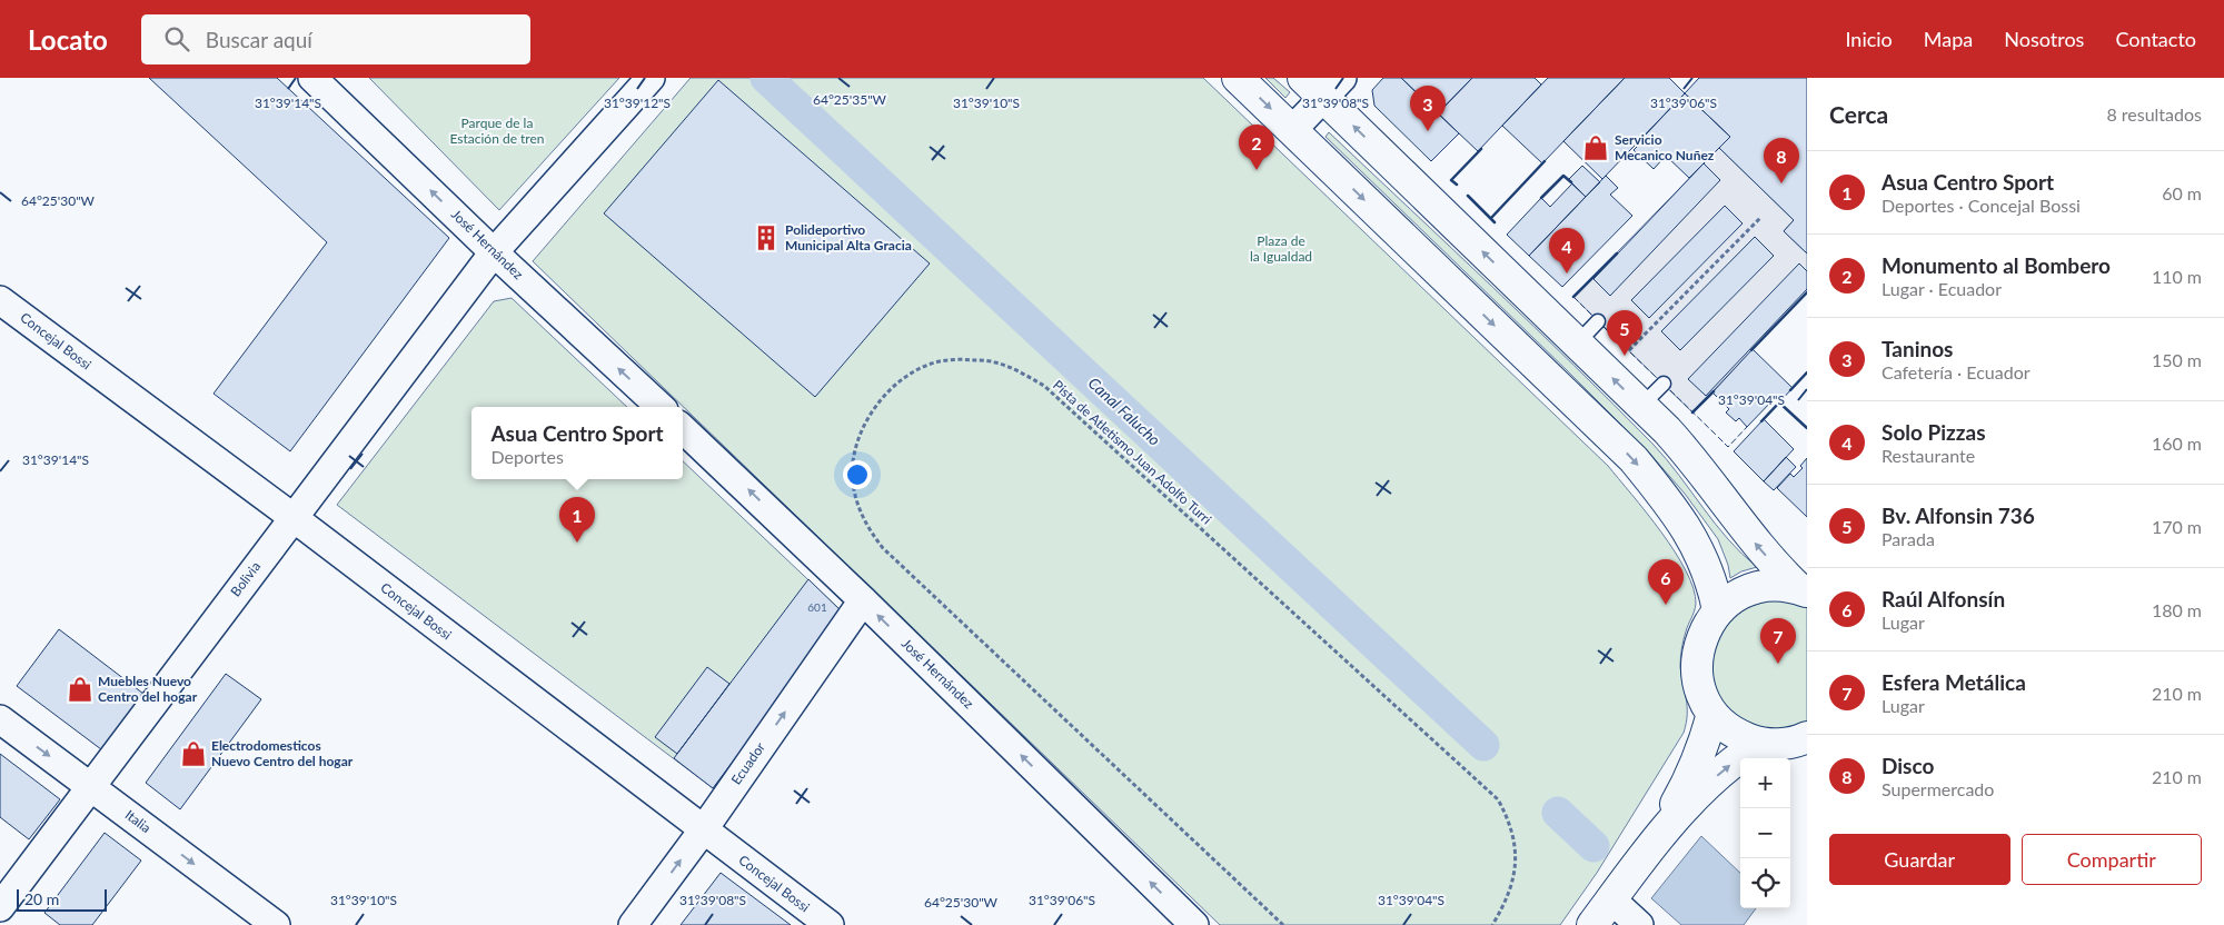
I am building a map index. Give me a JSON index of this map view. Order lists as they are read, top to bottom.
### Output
{
  "streets": {
    "street": [
      "José Hernández",
      "Concejal Bossi",
      "Bolivia",
      "Ecuador",
      "Italia"
    ],
    "path": ["Pista de Atletismo Juan Adolfo Turri"]
  },
  "crossings": [
    ["José Hernández", "Bolivia"],
    ["José Hernández", "Ecuador"],
    ["Concejal Bossi", "Bolivia"],
    ["Concejal Bossi", "Ecuador"],
    ["Bolivia", "Italia"]
  ],
  "one_way": ["José Hernández", "Ecuador", "Italia"],
  "water": ["Canal Falucho"],
  "parks": ["Parque de la Estación de tren", "Plaza de la Igualdad"],
  "places": {
    "shop": ["Servicio Mecanico Nuñez", "Muebles Nuevo Centro del hogar", "Electrodomesticos Nuevo Centro del hogar"],
    "building": ["Polideportivo Municipal Alta Gracia"]
  },
  "house_numbers": ["601"],
  "scale_bar": "20 m",
  "page": {
    "header": "Locato",
    "search": "Buscar aquí",
    "nav": [
      "Inicio",
      "Mapa",
      "Nosotros",
      "Contacto"
    ],
    "heading": ["Cerca", "8 resultados"],
    "pins": [
      "3",
      "2",
      "8",
      "4",
      "5",
      "1",
      "6",
      "7"
    ],
    "list": [
      {
        "mark": "1",
        "name": "Asua Centro Sport",
        "note": "Deportes · Concejal Bossi",
        "value": "60 m"
      },
      {
        "mark": "2",
        "name": "Monumento al Bombero",
        "note": "Lugar · Ecuador",
        "value": "110 m"
      },
      {
        "mark": "3",
        "name": "Taninos",
        "note": "Cafetería · Ecuador",
        "value": "150 m"
      },
      {
        "mark": "4",
        "name": "Solo Pizzas",
        "note": "Restaurante",
        "value": "160 m"
      },
      {
        "mark": "5",
        "name": "Bv. Alfonsin 736",
        "note": "Parada",
        "value": "170 m"
      },
      {
        "mark": "6",
        "name": "Raúl Alfonsín",
        "note": "Lugar",
        "value": "180 m"
      },
      {
        "mark": "7",
        "name": "Esfera Metálica",
        "note": "Lugar",
        "value": "210 m"
      },
      {
        "mark": "8",
        "name": "Disco",
        "note": "Supermercado",
        "value": "210 m"
      }
    ],
    "popup": ["Asua Centro Sport", "Deportes"],
    "map_buttons": ["+", "−"],
    "buttons": ["Guardar", "Compartir"],
    "scale": "20 m"
  },
  "coordinates": [
    "64°25'35\"W",
    "31°39'14\"S",
    "31°39'12\"S",
    "31°39'10\"S",
    "31°39'08\"S",
    "31°39'06\"S",
    "64°25'30\"W",
    "31°39'04\"S"
  ]
}
